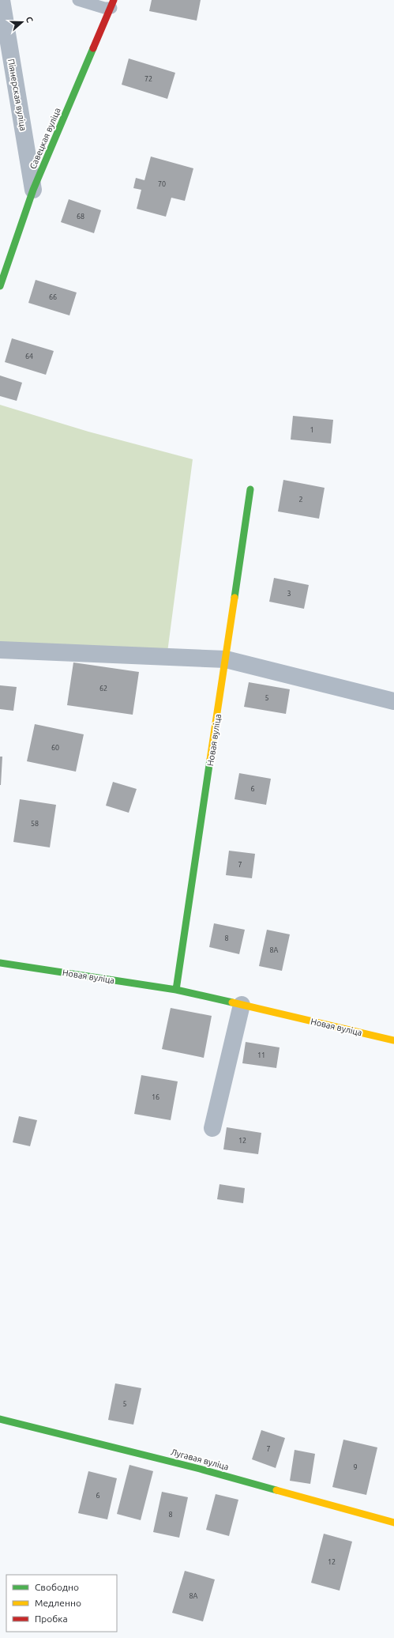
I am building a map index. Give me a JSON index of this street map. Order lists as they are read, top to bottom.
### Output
{
  "streets": {
    "street": [
      "Піянерская вуліца",
      "Савецкая вуліца",
      "Новая вуліца",
      "Лугавая вуліца"
    ]
  },
  "crossings": [
    ["Піянерская вуліца", "Савецкая вуліца"]
  ],
  "house_numbers": [
    "72",
    "70",
    "68",
    "66",
    "64",
    "1",
    "2",
    "3",
    "62",
    "5",
    "60",
    "6",
    "58",
    "7",
    "8",
    "8А",
    "11",
    "16",
    "12",
    "5",
    "7",
    "9",
    "6",
    "8",
    "12",
    "8А"
  ],
  "legend": ["Свободно", "Медленно", "Пробка"],
  "north": "right"
}
